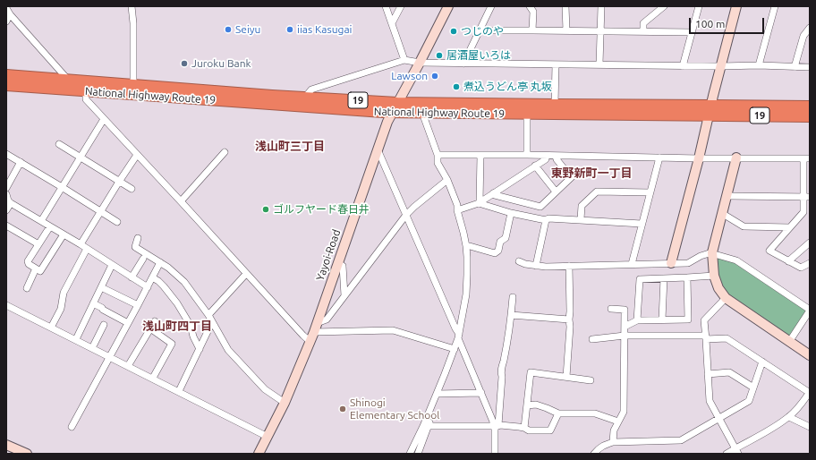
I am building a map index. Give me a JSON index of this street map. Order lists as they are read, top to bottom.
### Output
{
  "streets": {
    "highway": ["National Highway Route 19", "19"],
    "street": ["Yayoi-Road"]
  },
  "crossings": [
    ["National Highway Route 19", "Yayoi-Road"]
  ],
  "districts": ["浅山町三丁目", "東野新町一丁目", "浅山町四丁目"],
  "places": [
    "Seiyu",
    "iias Kasugai",
    "つじのや",
    "居酒屋いろは",
    "Juroku Bank",
    "Lawson",
    "煮込うどん亭 丸坂",
    "ゴルフヤード春日井",
    "Shinogi Elementary School"
  ],
  "scale_bar": "100 m"
}
